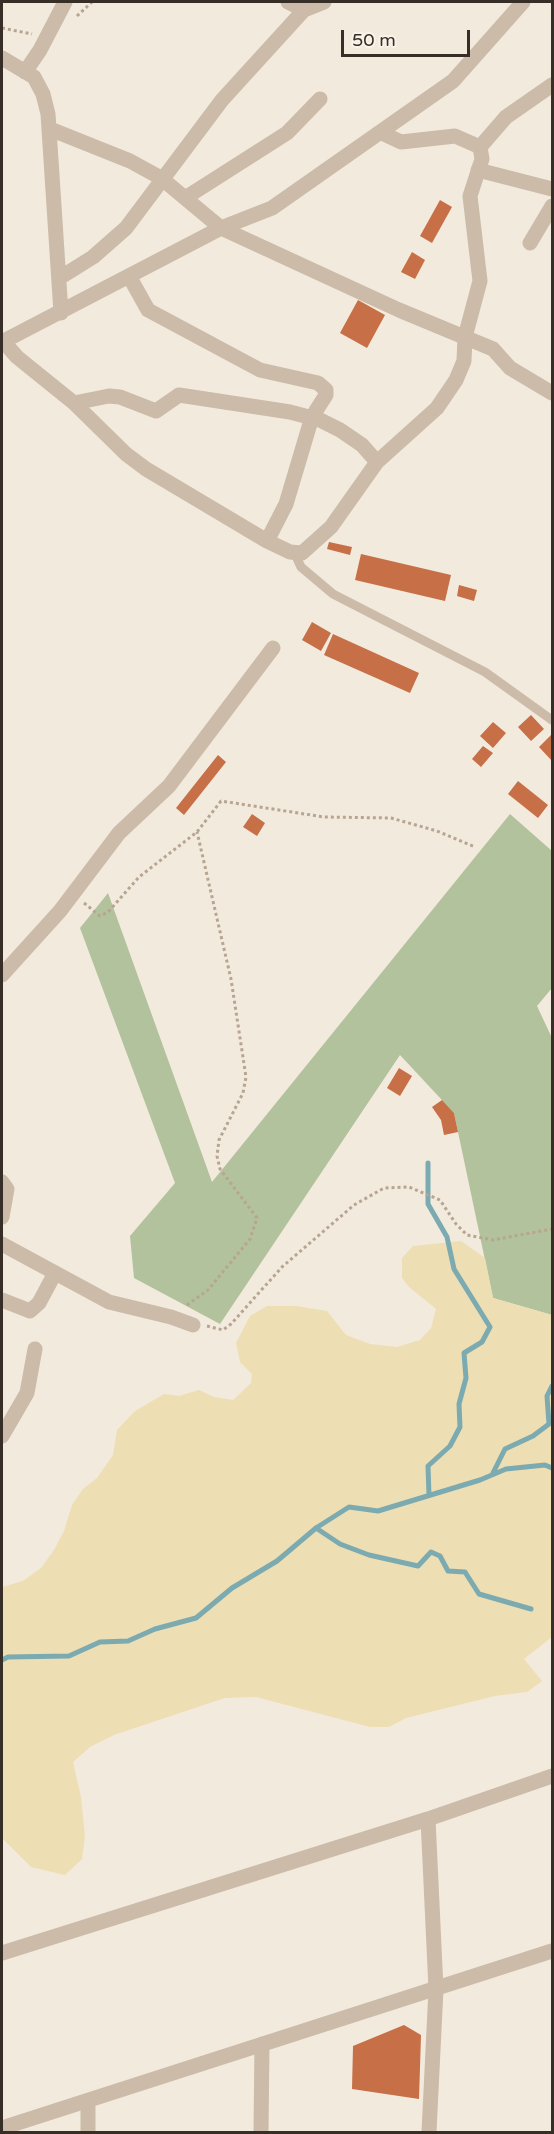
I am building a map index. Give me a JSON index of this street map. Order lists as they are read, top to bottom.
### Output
{
  "scale_bar": "50 m"
}
